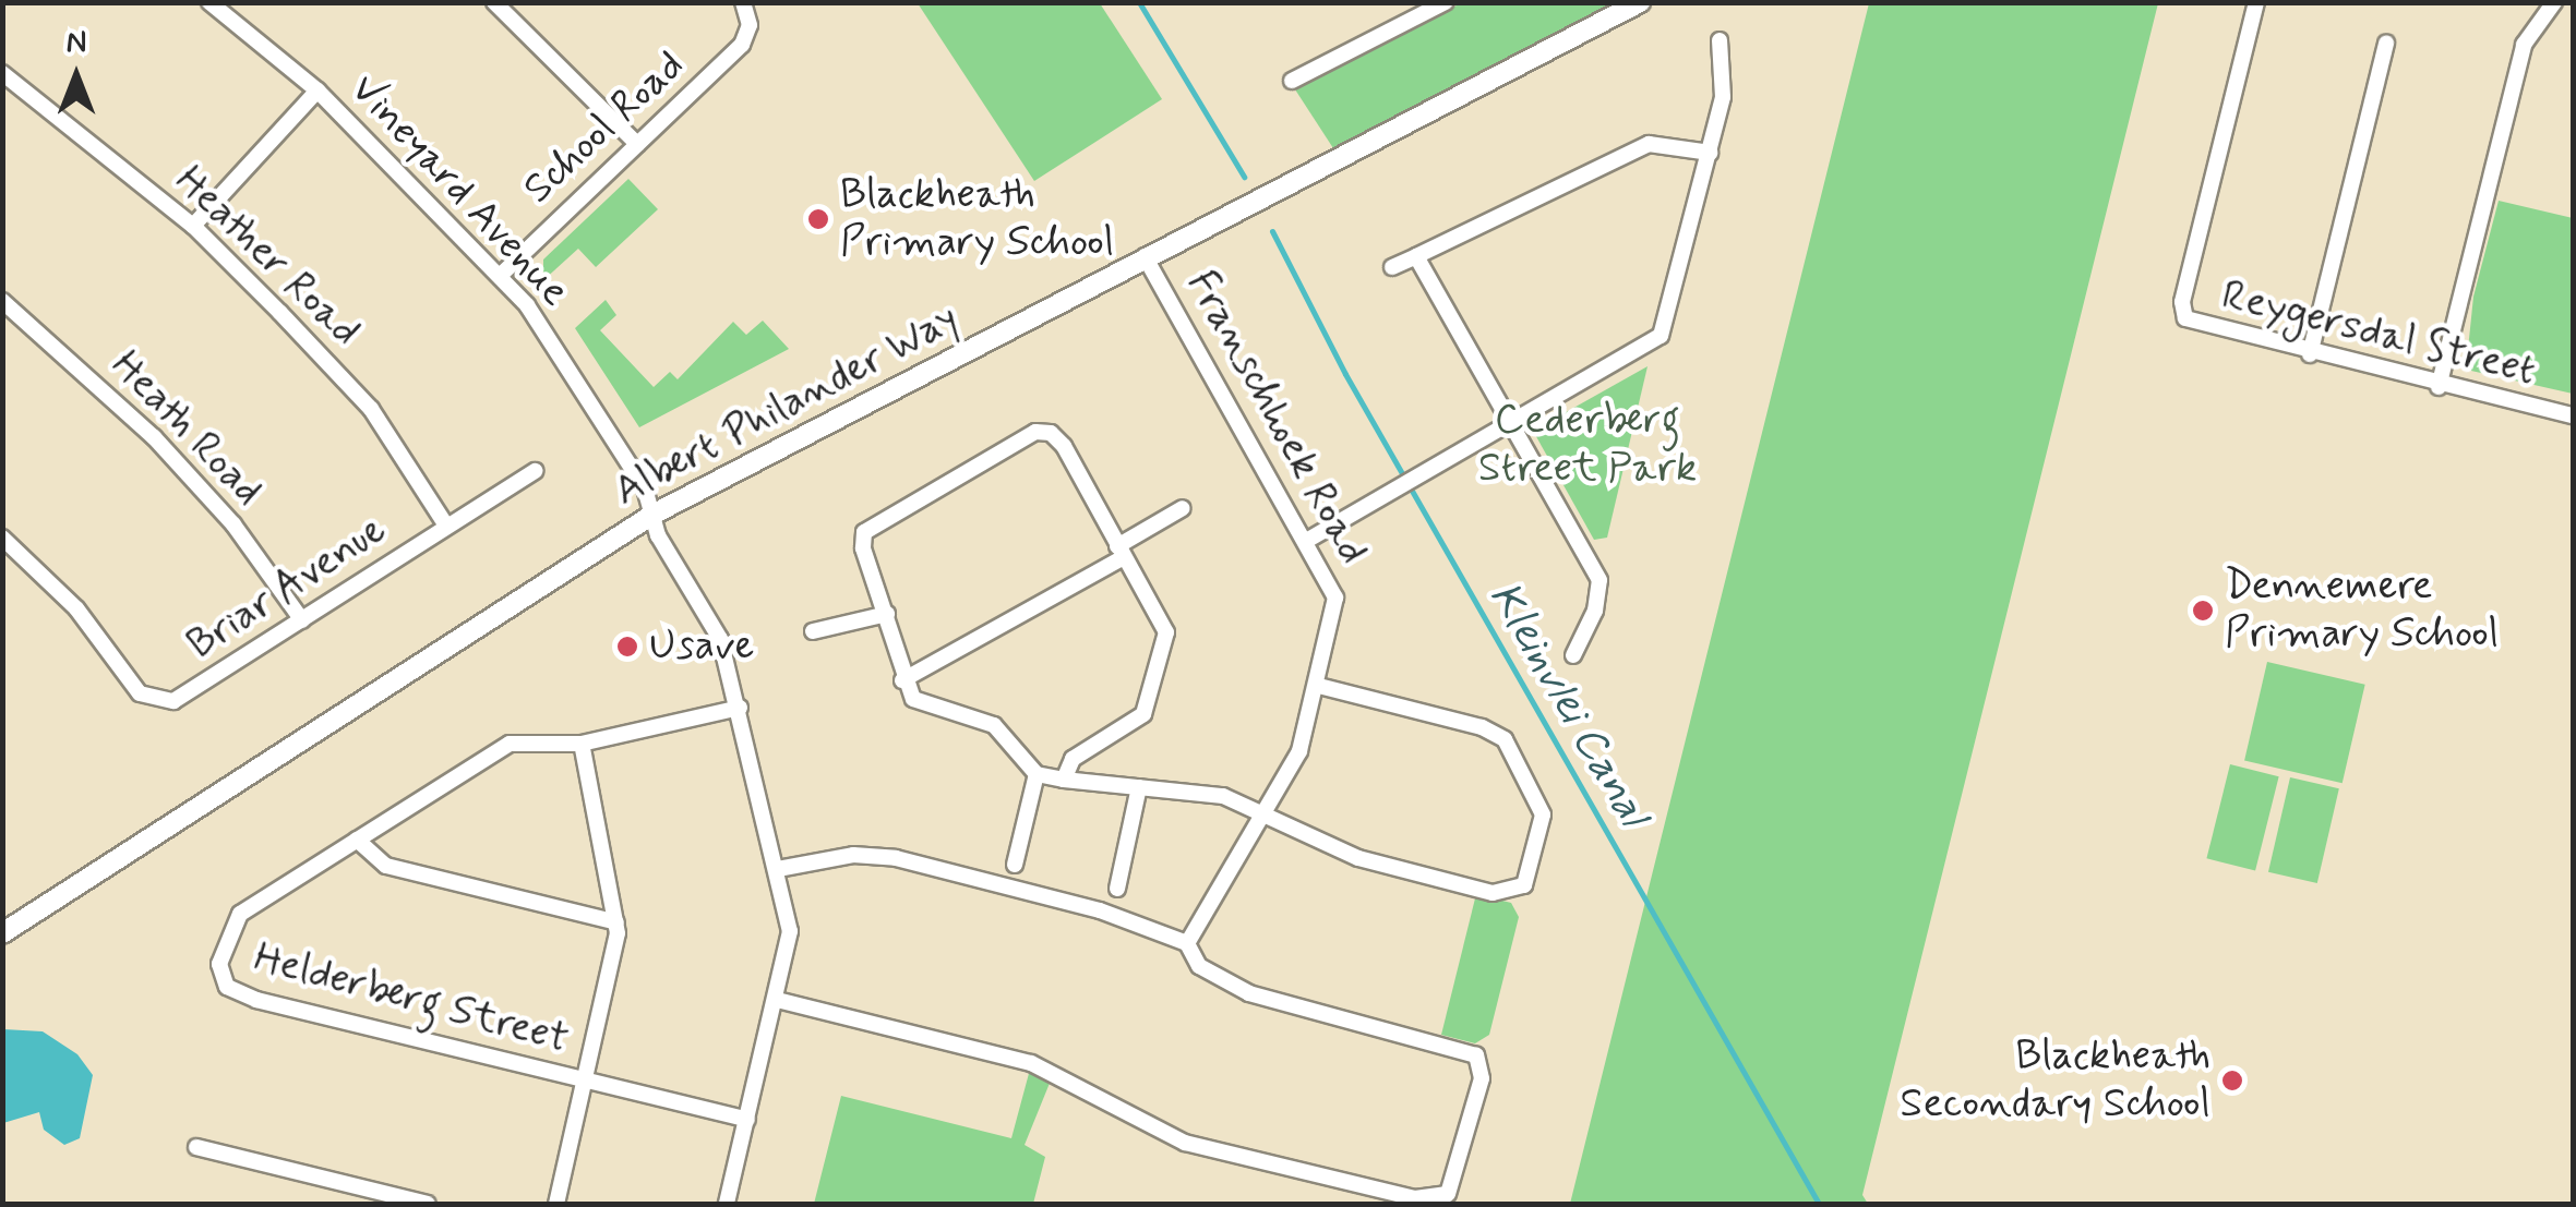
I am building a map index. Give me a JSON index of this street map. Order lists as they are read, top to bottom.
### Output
{
  "streets": {
    "street": [
      "School Road",
      "Vineyard Avenue",
      "Heather Road",
      "Reygersdal Street",
      "Albert Philander Way",
      "Franschhoek Road",
      "Heath Road",
      "Briar Avenue",
      "Helderberg Street"
    ]
  },
  "crossings": [
    ["School Road", "Vineyard Avenue"],
    ["Vineyard Avenue", "Albert Philander Way"],
    ["Vineyard Avenue", "Helderberg Street"],
    ["Heather Road", "Briar Avenue"],
    ["Albert Philander Way", "Franschhoek Road"],
    ["Heath Road", "Briar Avenue"]
  ],
  "water": ["Kleinvlei Canal"],
  "parks": ["Cederberg Street Park"],
  "places": [
    "Blackheath Primary School",
    "Dennemere Primary School",
    "Usave",
    "Blackheath Secondary School"
  ],
  "north": "top"
}
